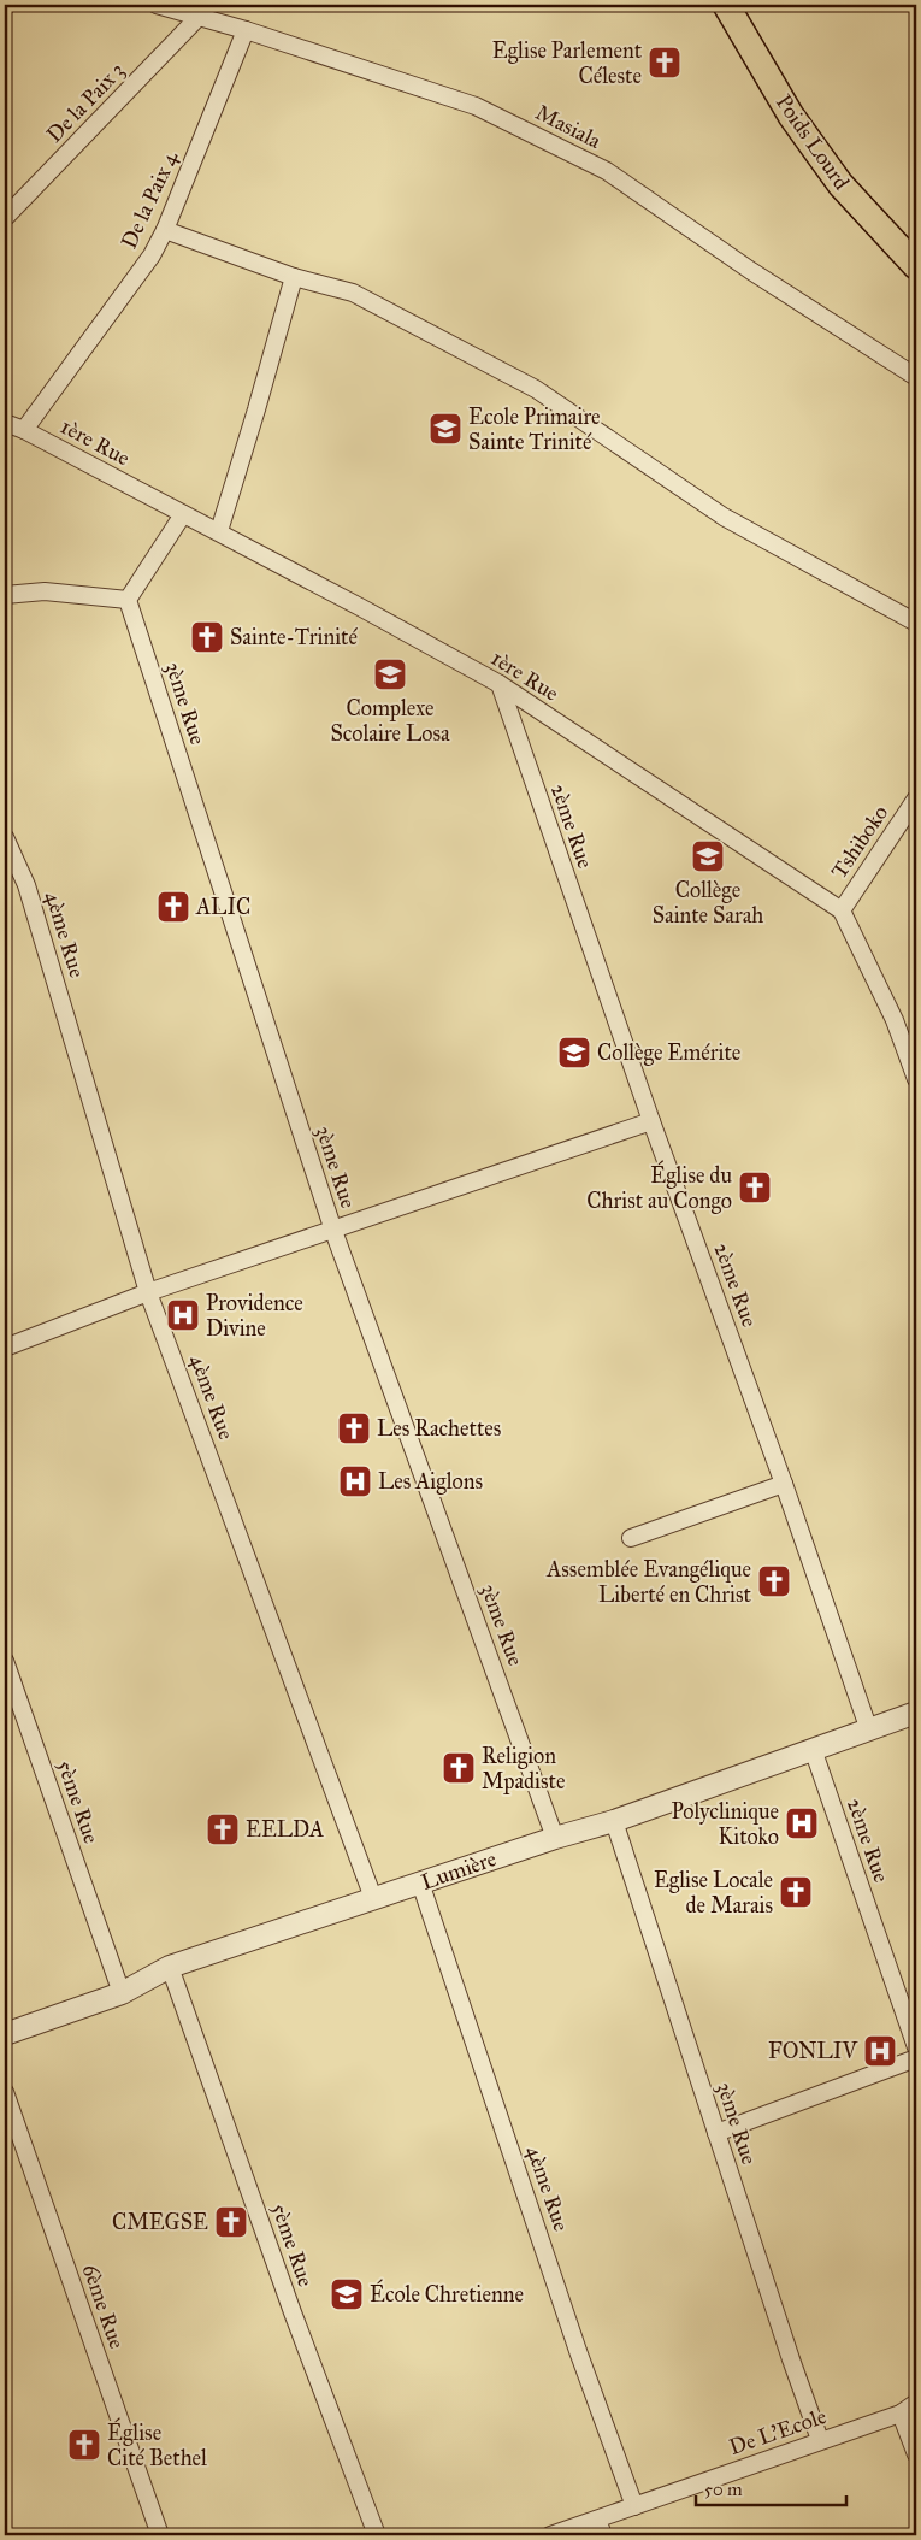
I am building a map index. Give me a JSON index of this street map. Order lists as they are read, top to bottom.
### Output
{
  "streets": {
    "main road": ["Poids Lourd"],
    "street": [
      "De la Paix 3",
      "Masiala",
      "De la Paix 4",
      "1ère Rue",
      "3ème Rue",
      "2ème Rue",
      "Tshiboko",
      "4ème Rue",
      "5ème Rue",
      "Lumière",
      "6ème Rue",
      "De L'Ecole"
    ]
  },
  "crossings": [
    ["De la Paix 3", "Masiala"],
    ["Masiala", "De la Paix 4"],
    ["De la Paix 4", "1ère Rue"],
    ["1ère Rue", "2ème Rue"],
    ["1ère Rue", "Tshiboko"],
    ["3ème Rue", "Lumière"],
    ["3ème Rue", "De L'Ecole"],
    ["2ème Rue", "Lumière"],
    ["4ème Rue", "Lumière"],
    ["4ème Rue", "De L'Ecole"],
    ["5ème Rue", "Lumière"]
  ],
  "places": {
    "church": [
      "Eglise Parlement Céleste",
      "Sainte-Trinité",
      "ALIC",
      "Église du Christ au Congo",
      "Les Rachettes",
      "Assemblée Evangélique Liberté en Christ",
      "Religion Mpadiste",
      "EELDA",
      "Eglise Locale de Marais",
      "CMEGSE",
      "Église Cité Bethel"
    ],
    "school or university": [
      "Ecole Primaire Sainte Trinité",
      "Complexe Scolaire Losa",
      "Collège Sainte Sarah",
      "Collège Emérite",
      "École Chretienne"
    ],
    "hospital": [
      "Providence Divine",
      "Les Aiglons",
      "Polyclinique Kitoko",
      "FONLIV"
    ]
  },
  "scale_bar": "50 m"
}
